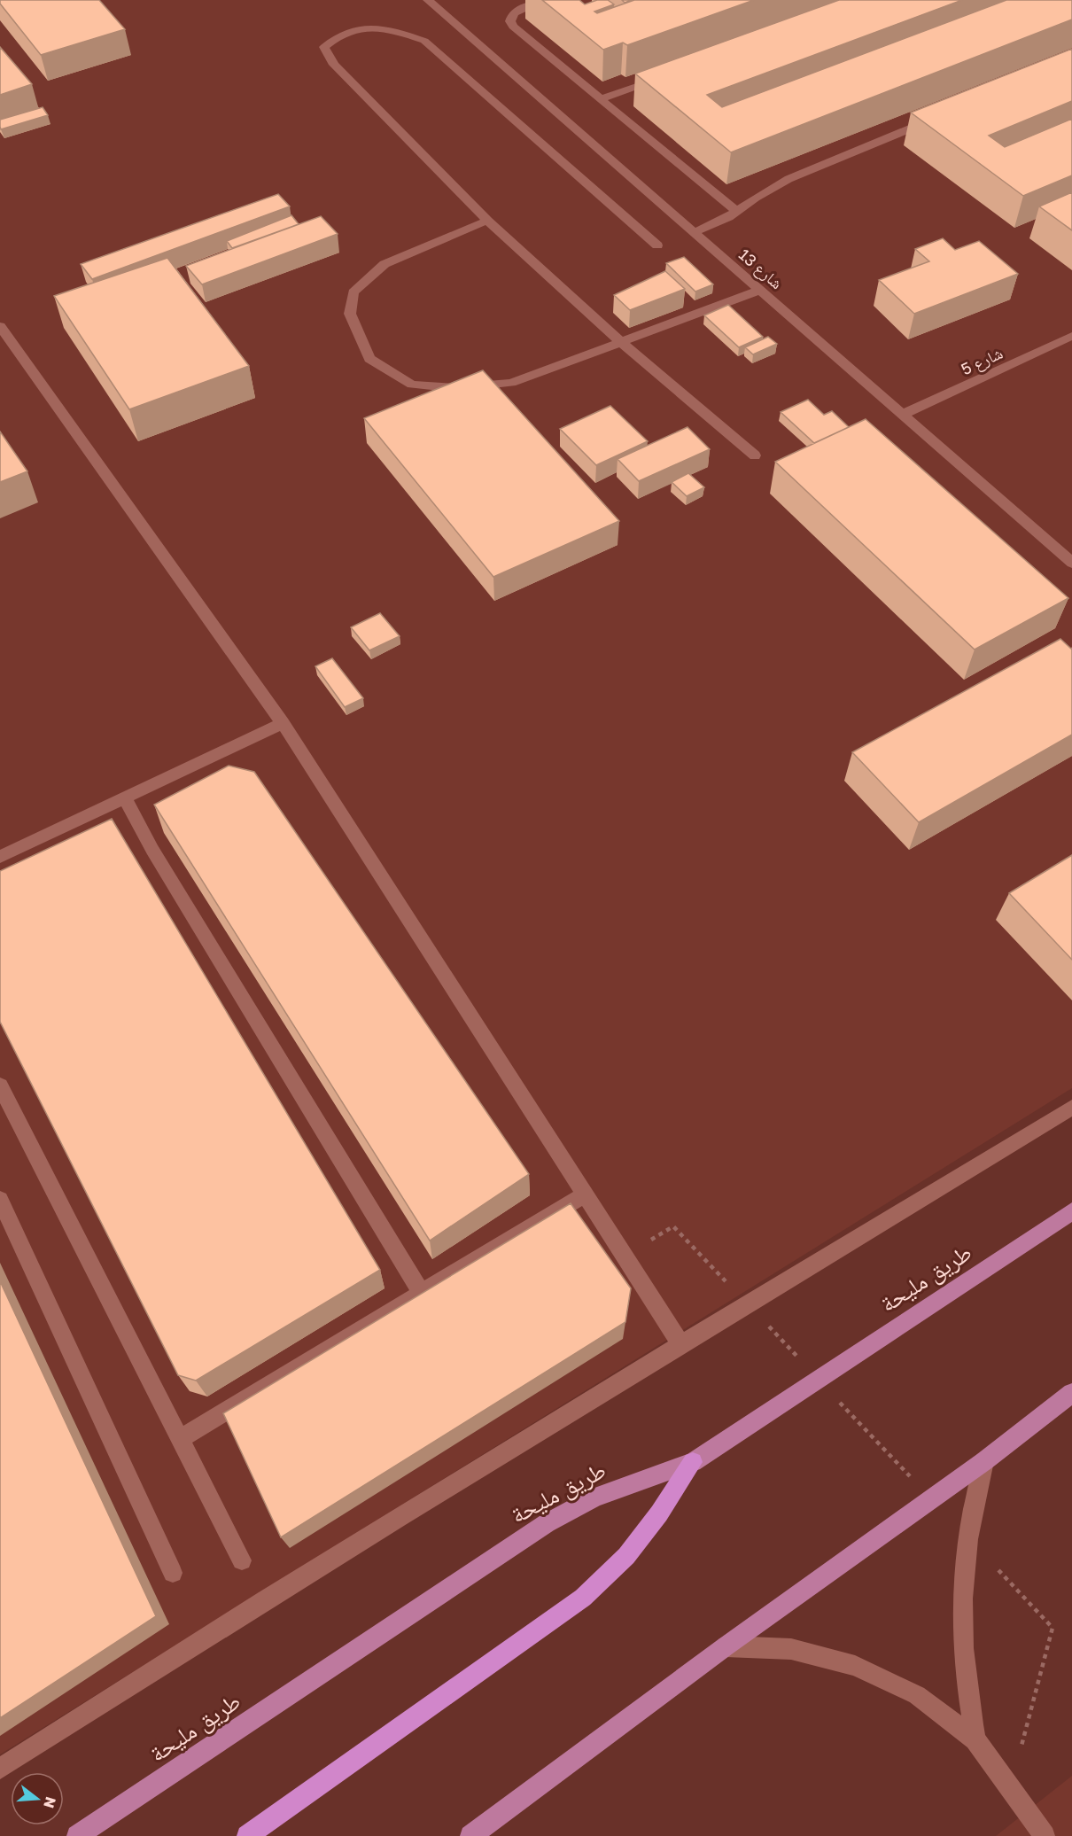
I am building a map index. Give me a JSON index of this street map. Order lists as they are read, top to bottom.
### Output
{
  "streets": {
    "main road": ["طريق مليحة"],
    "street": ["شارع 13", "شارع 5"]
  },
  "crossings": [
    ["شارع 13", "شارع 5"]
  ],
  "north": "right"
}
